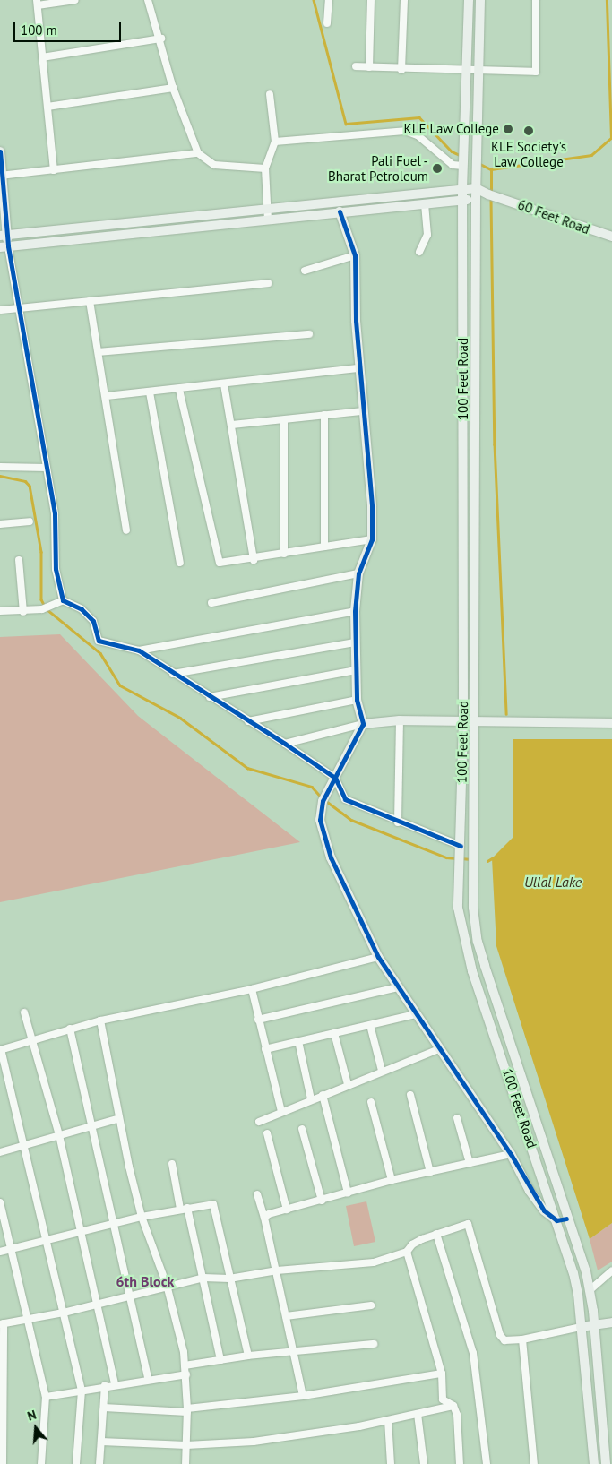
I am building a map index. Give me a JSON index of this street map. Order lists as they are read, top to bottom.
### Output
{
  "streets": {
    "main road": ["60 Feet Road", "100 Feet Road"]
  },
  "crossings": [
    ["60 Feet Road", "100 Feet Road"]
  ],
  "districts": ["6th Block"],
  "water": ["Ullal Lake"],
  "places": ["KLE Law College", "KLE Society's Law College", "Pali Fuel - Bharat Petroleum"],
  "scale_bar": "100 m",
  "north": "top"
}
